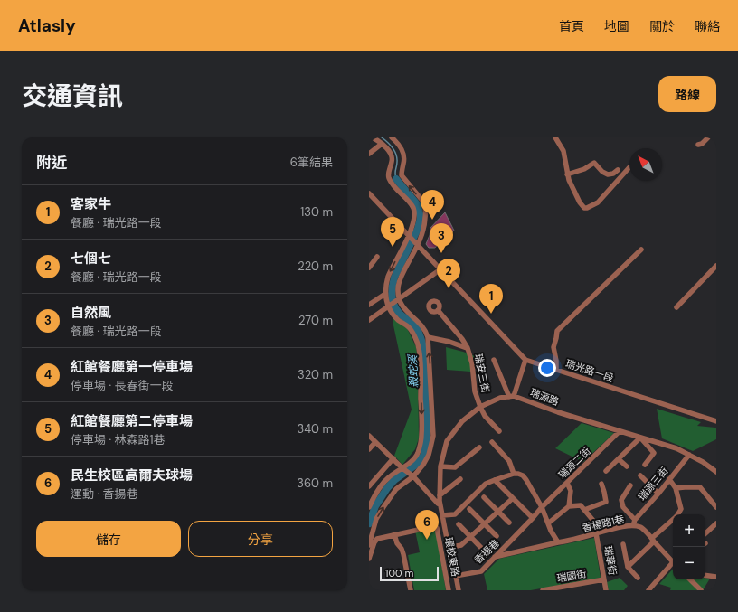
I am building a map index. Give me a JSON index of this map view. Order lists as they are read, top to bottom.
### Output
{
  "streets": {
    "street": [
      "瑞光路一段",
      "瑞安三街",
      "瑞源路",
      "瑞源二街",
      "瑞源三街",
      "香楊路1巷",
      "香揚巷",
      "環校東路",
      "瑞華街",
      "瑞國街"
    ]
  },
  "crossings": [
    ["瑞源路", "瑞源二街"],
    ["瑞源路", "瑞源三街"],
    ["瑞源二街", "香揚巷"],
    ["瑞源三街", "香楊路1巷"],
    ["香楊路1巷", "香揚巷"],
    ["香楊路1巷", "瑞華街"],
    ["瑞華街", "瑞國街"]
  ],
  "water": ["殺蛇溪"],
  "scale_bar": "100 m",
  "north": "top left",
  "page": {
    "header": "Atlasly",
    "nav": [
      "首頁",
      "地圖",
      "關於",
      "聯絡"
    ],
    "title": "交通資訊",
    "buttons": [
      "路線",
      ["儲存", "分享"]
    ],
    "heading": ["附近", "6筆結果"],
    "list": [
      {
        "mark": "1",
        "name": "客家牛",
        "note": "餐廳 · 瑞光路一段",
        "value": "130 m"
      },
      {
        "mark": "2",
        "name": "七個七",
        "note": "餐廳 · 瑞光路一段",
        "value": "220 m"
      },
      {
        "mark": "3",
        "name": "自然風",
        "note": "餐廳 · 瑞光路一段",
        "value": "270 m"
      },
      {
        "mark": "4",
        "name": "紅館餐廳第一停車場",
        "note": "停車場 · 長春街一段",
        "value": "320 m"
      },
      {
        "mark": "5",
        "name": "紅館餐廳第二停車場",
        "note": "停車場 · 林森路1巷",
        "value": "340 m"
      },
      {
        "mark": "6",
        "name": "民生校區高爾夫球場",
        "note": "運動 · 香揚巷",
        "value": "360 m"
      }
    ],
    "pins": [
      "4",
      "5",
      "3",
      "2",
      "1",
      "6"
    ],
    "map_buttons": ["+", "−"],
    "scale": "100 m"
  }
}
